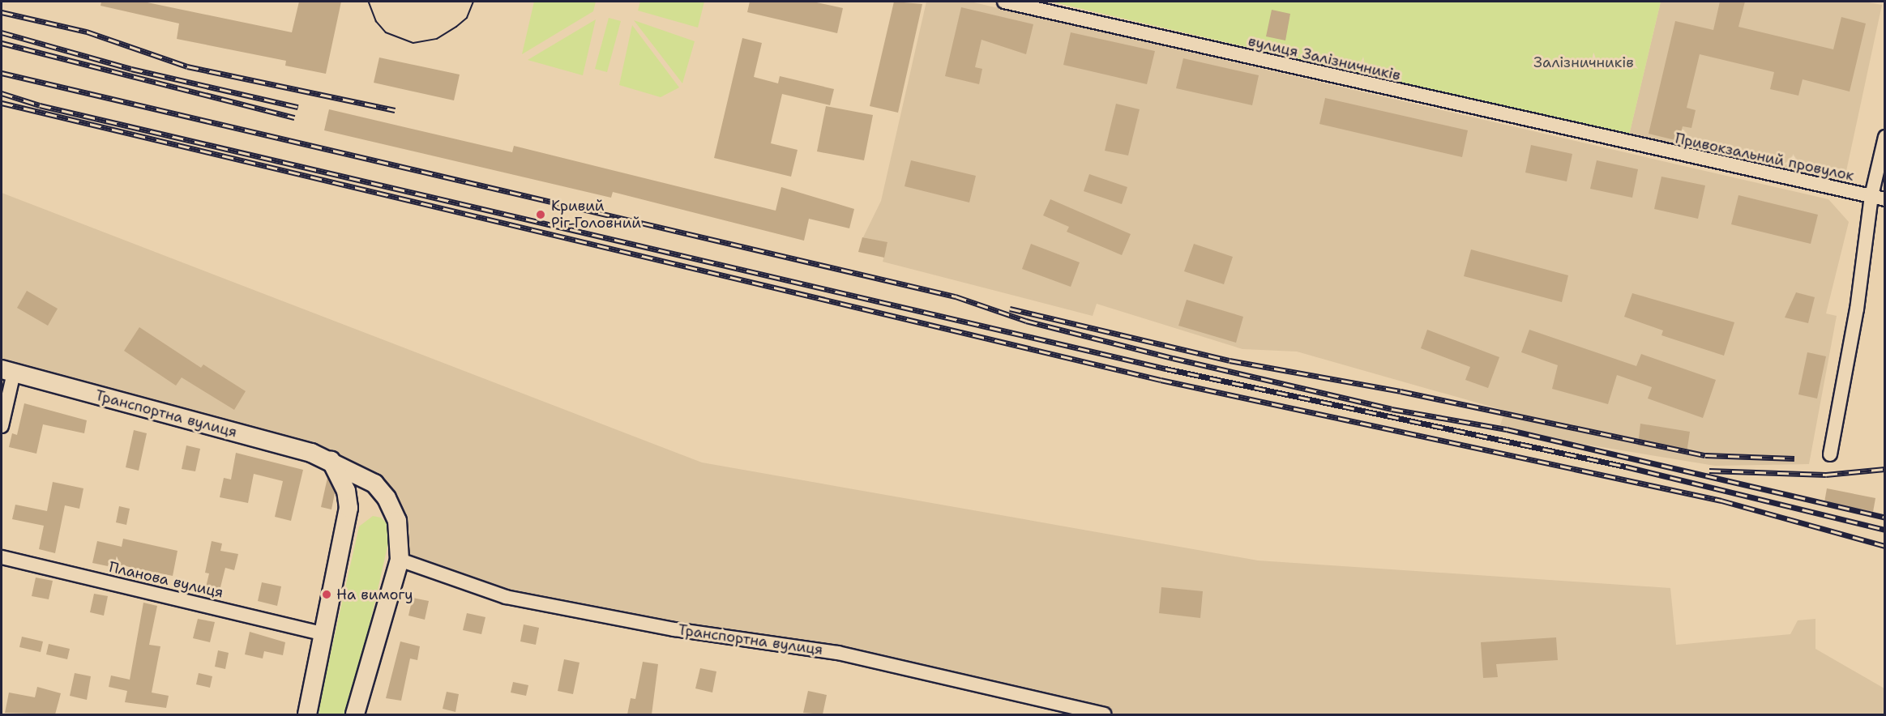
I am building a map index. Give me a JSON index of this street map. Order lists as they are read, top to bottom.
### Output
{
  "streets": {
    "street": [
      "вулиця Залізничників",
      "Привокзальний провулок",
      "Транспортна вулиця",
      "Планова вулиця"
    ]
  },
  "crossings": [
    ["вулиця Залізничників", "Привокзальний провулок"]
  ],
  "parks": ["Залізничників"],
  "places": ["Кривий Ріг-Головний", "На вимогу"]
}
